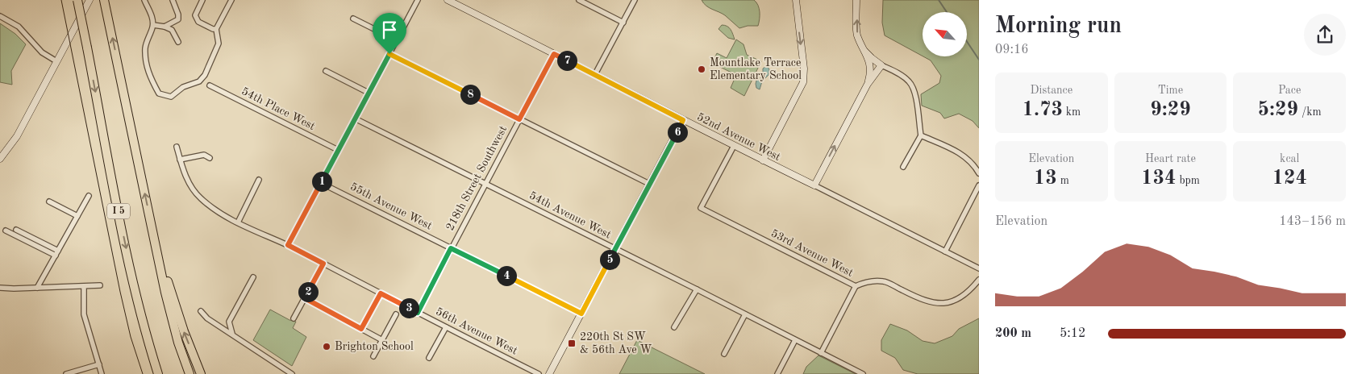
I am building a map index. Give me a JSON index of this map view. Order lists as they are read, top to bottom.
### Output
{
  "streets": {
    "highway": ["I 5"],
    "street": [
      "54th Place West",
      "52nd Avenue West",
      "218th Street Southwest",
      "55th Avenue West",
      "54th Avenue West",
      "53rd Avenue West",
      "56th Avenue West"
    ]
  },
  "crossings": [
    ["52nd Avenue West", "218th Street Southwest"],
    ["52nd Avenue West", "53rd Avenue West"],
    ["218th Street Southwest", "55th Avenue West"],
    ["218th Street Southwest", "54th Avenue West"],
    ["218th Street Southwest", "56th Avenue West"]
  ],
  "places": {
    "other": ["Mountlake Terrace Elementary School", "Brighton School"],
    "transit": ["220th St SW & 56th Ave W"]
  },
  "north": "top left",
  "page": {
    "heading": ["Morning run", "09:16"],
    "pins": [
      "7",
      "8",
      "6",
      "1",
      "5",
      "4",
      "2",
      "3"
    ],
    "stats": [
      ["Distance", "1.73 km"],
      ["Time", "9:29"],
      ["Pace", "5:29 /km"],
      ["Elevation", "13 m"],
      ["Heart rate", "134 bpm"],
      ["kcal", "124"]
    ],
    "chart": ["Elevation", "143–156 m"],
    "list": [
      {
        "name": "200 m",
        "note": "5:12"
      }
    ]
  }
}
